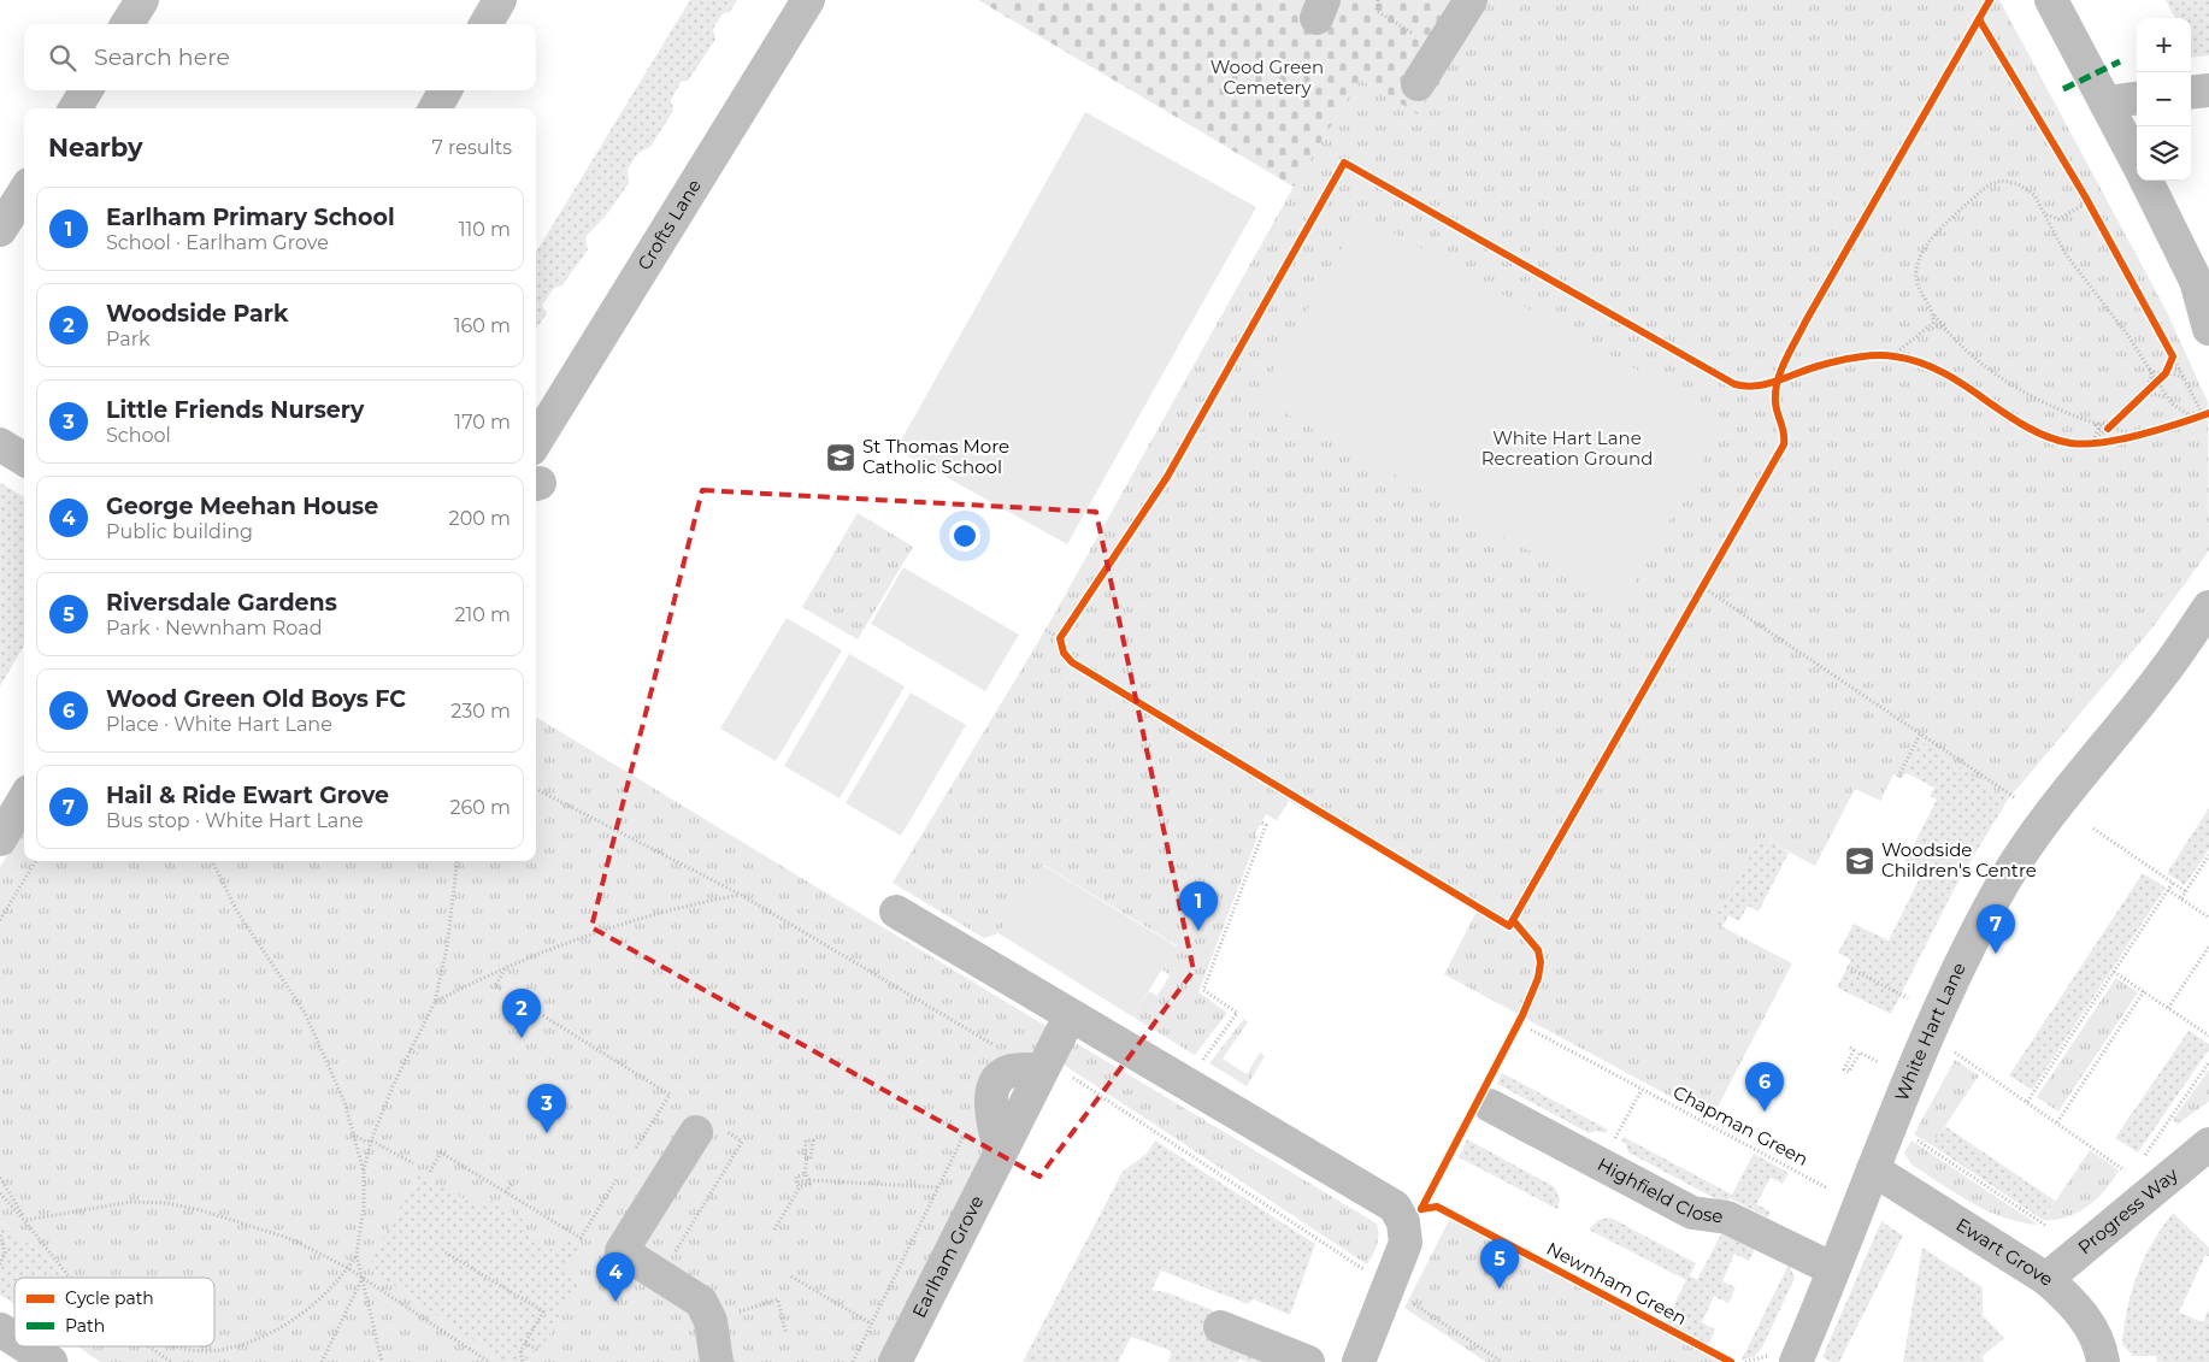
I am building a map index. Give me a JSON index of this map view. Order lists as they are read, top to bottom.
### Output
{
  "streets": {
    "street": [
      "Crofts Lane",
      "White Hart Lane",
      "Highfield Close",
      "Progress Way",
      "Ewart Grove",
      "Earlham Grove"
    ],
    "path": ["Chapman Green"],
    "cycle path": ["Newnham Green"]
  },
  "crossings": [
    ["White Hart Lane", "Highfield Close"],
    ["White Hart Lane", "Ewart Grove"],
    ["Highfield Close", "Newnham Green"],
    ["Progress Way", "Ewart Grove"]
  ],
  "parks": ["Wood Green Cemetery", "White Hart Lane Recreation Ground"],
  "places": {
    "school or university": ["St Thomas More Catholic School", "Woodside Children's Centre"]
  },
  "legend": ["Cycle path", "Path"],
  "page": {
    "map_buttons": ["+", "−"],
    "search": "Search here",
    "heading": ["Nearby", "7 results"],
    "list": [
      {
        "mark": "1",
        "name": "Earlham Primary School",
        "note": "School · Earlham Grove",
        "value": "110 m"
      },
      {
        "mark": "2",
        "name": "Woodside Park",
        "note": "Park",
        "value": "160 m"
      },
      {
        "mark": "3",
        "name": "Little Friends Nursery",
        "note": "School",
        "value": "170 m"
      },
      {
        "mark": "4",
        "name": "George Meehan House",
        "note": "Public building",
        "value": "200 m"
      },
      {
        "mark": "5",
        "name": "Riversdale Gardens",
        "note": "Park · Newnham Road",
        "value": "210 m"
      },
      {
        "mark": "6",
        "name": "Wood Green Old Boys FC",
        "note": "Place · White Hart Lane",
        "value": "230 m"
      },
      {
        "mark": "7",
        "name": "Hail & Ride Ewart Grove",
        "note": "Bus stop · White Hart Lane",
        "value": "260 m"
      }
    ],
    "pins": [
      "1",
      "7",
      "2",
      "6",
      "3",
      "5",
      "4"
    ]
  }
}
